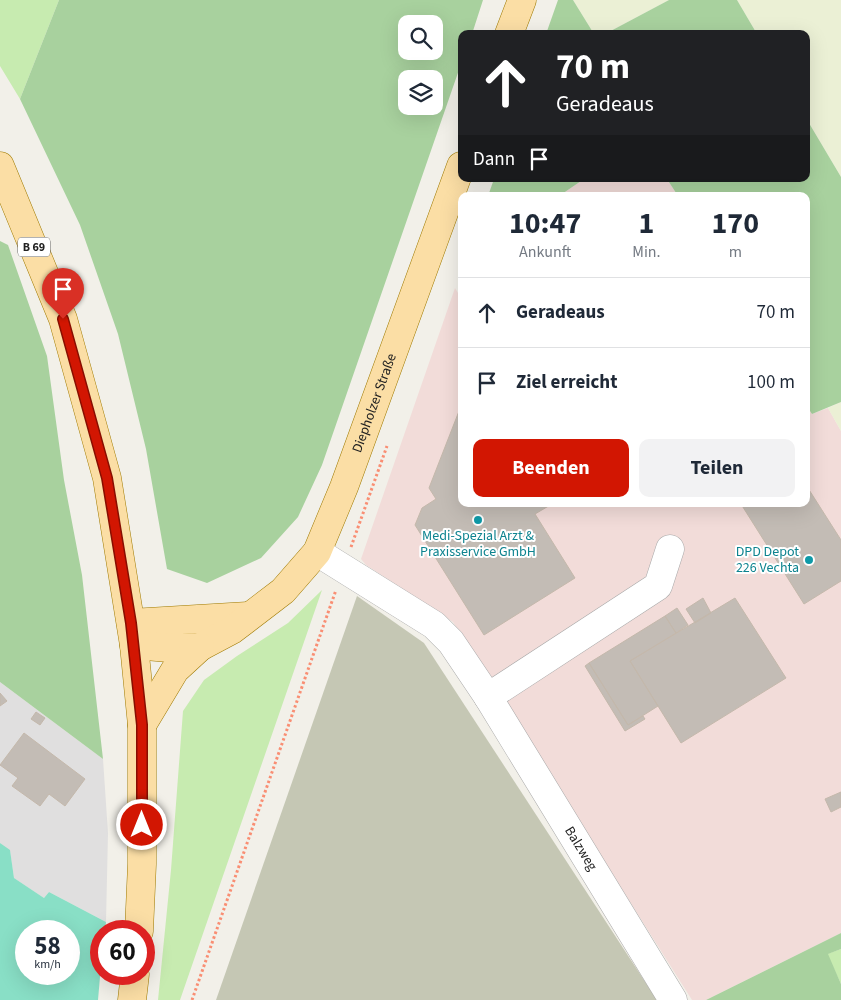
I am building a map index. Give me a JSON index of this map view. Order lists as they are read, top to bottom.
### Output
{
  "streets": {
    "main road": ["B 69", "Diepholzer Straße"],
    "street": ["Balzweg"]
  },
  "crossings": [
    ["B 69", "Diepholzer Straße"],
    ["Diepholzer Straße", "Balzweg"]
  ],
  "places": ["Medi-Spezial Arzt & Praxisservice GmbH", "DPD Depot 226 Vechta"],
  "page": {
    "turn": ["70 m", "Geradeaus"],
    "then": "Dann",
    "eta": [
      "10:47",
      "Ankunft",
      "1",
      "Min.",
      "170",
      "m"
    ],
    "list": [
      {
        "name": "Geradeaus",
        "value": "70 m"
      },
      {
        "name": "Ziel erreicht",
        "value": "100 m"
      }
    ],
    "buttons": ["Beenden", "Teilen"],
    "speed": "58 km/h",
    "limit": "60"
  }
}
